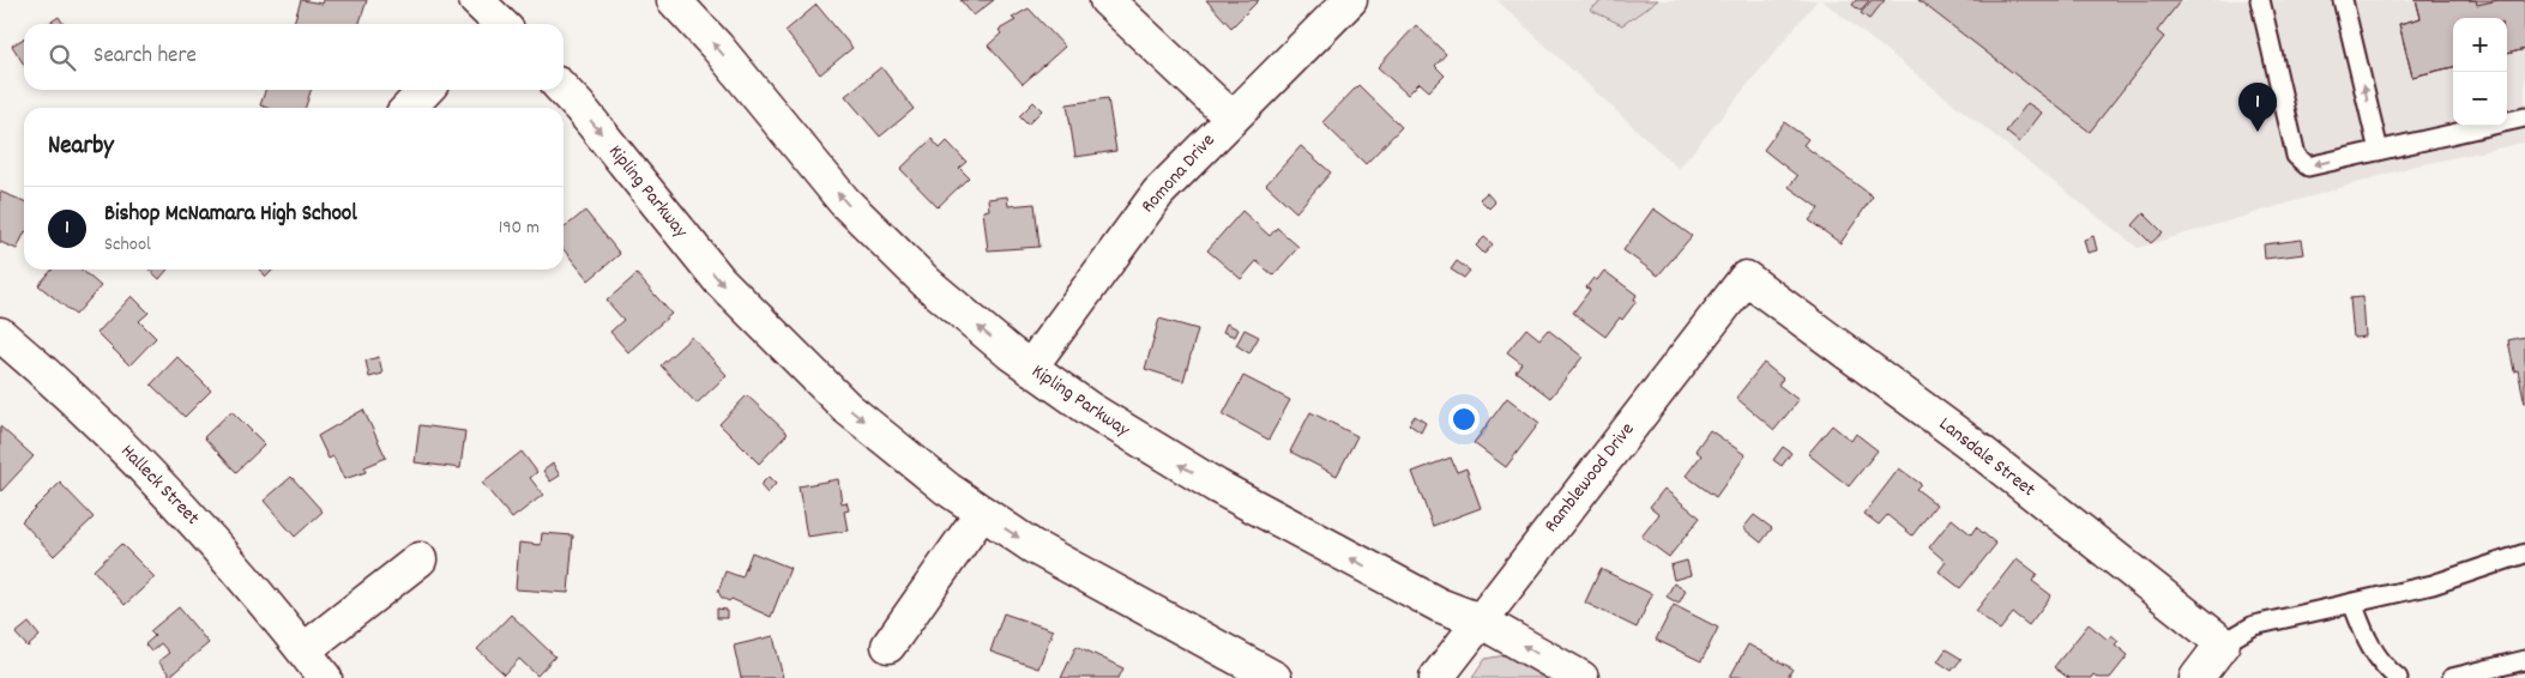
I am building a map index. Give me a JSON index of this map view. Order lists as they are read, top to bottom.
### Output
{
  "streets": {
    "street": [
      "Romona Drive",
      "Kipling Parkway",
      "Lansdale Street",
      "Ramblewood Drive",
      "Halleck Street"
    ]
  },
  "crossings": [
    ["Romona Drive", "Kipling Parkway"],
    ["Kipling Parkway", "Ramblewood Drive"],
    ["Lansdale Street", "Ramblewood Drive"]
  ],
  "page": {
    "map_buttons": ["+", "−"],
    "search": "Search here",
    "pins": "1",
    "heading": "Nearby",
    "list": [
      {
        "mark": "1",
        "name": "Bishop McNamara High School",
        "note": "School",
        "value": "190 m"
      }
    ]
  }
}
